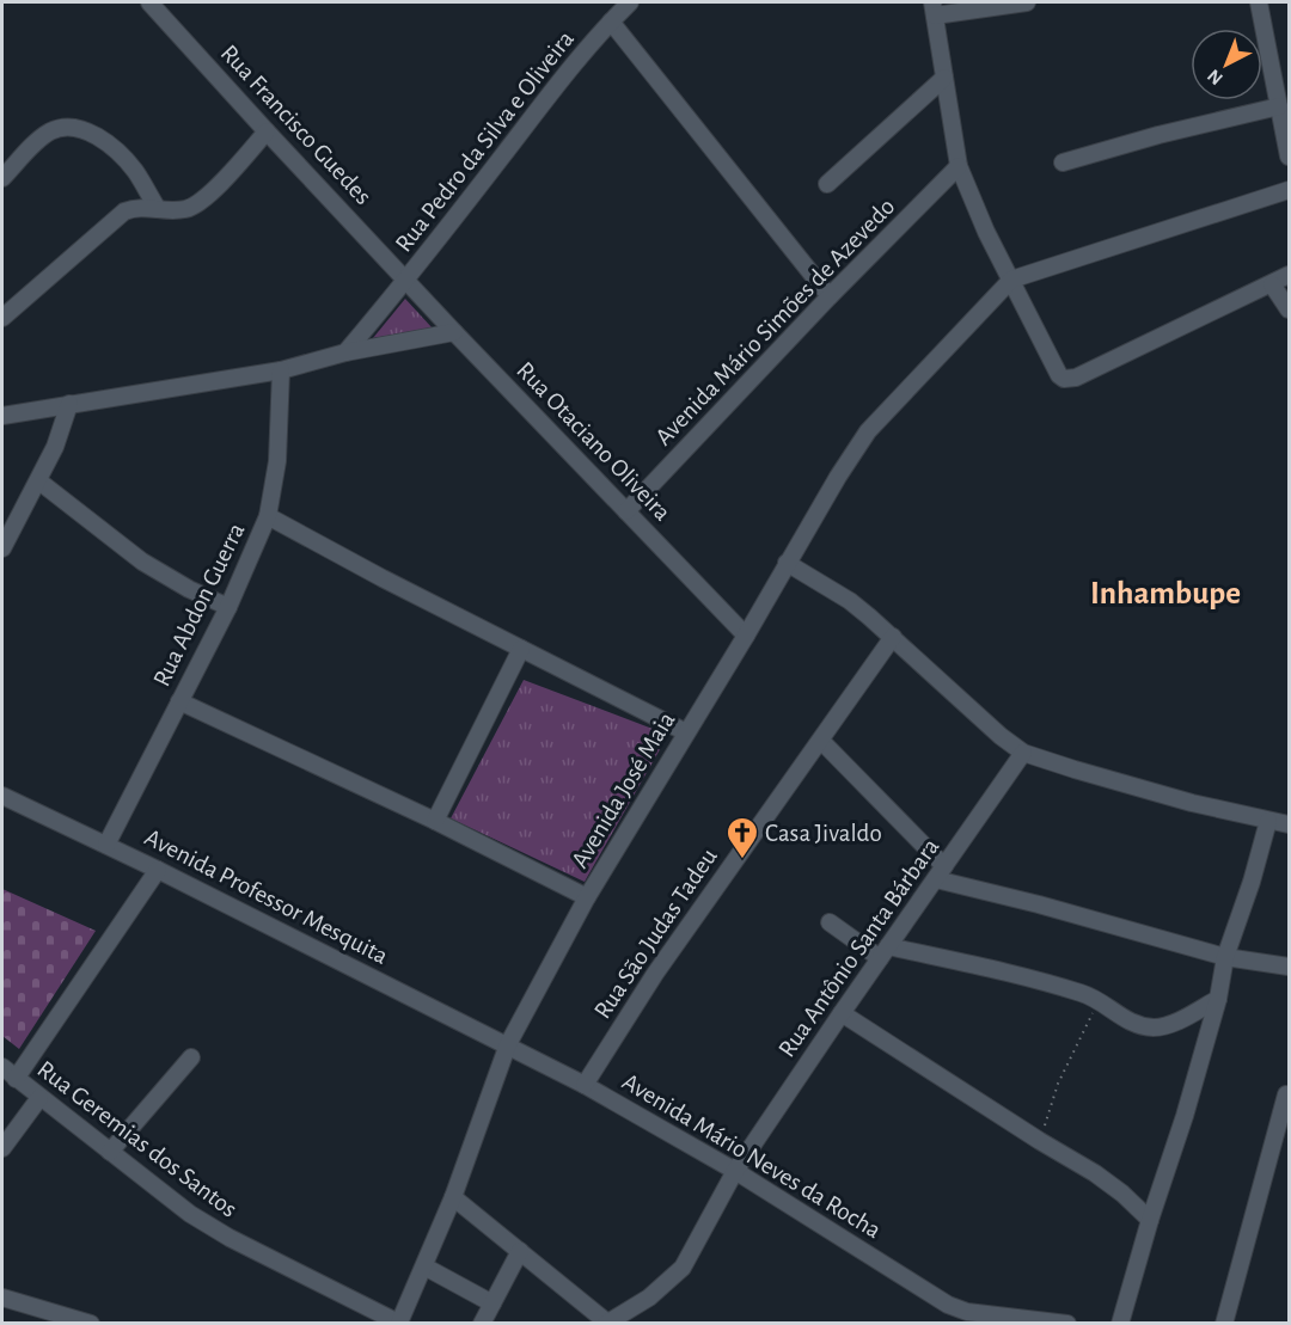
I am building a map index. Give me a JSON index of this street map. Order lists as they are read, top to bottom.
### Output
{
  "streets": {
    "street": [
      "Rua Francisco Guedes",
      "Rua Pedro da Silva e Oliveira",
      "Avenida Mário Simões de Azevedo",
      "Rua Otaciano Oliveira",
      "Rua Abdon Guerra",
      "Avenida José Maia",
      "Avenida Professor Mesquita",
      "Rua São Judas Tadeu",
      "Rua Antônio Santa Bárbara",
      "Rua Geremias dos Santos",
      "Avenida Mário Neves da Rocha"
    ]
  },
  "crossings": [
    ["Rua Francisco Guedes", "Rua Pedro da Silva e Oliveira"],
    ["Rua Francisco Guedes", "Rua Otaciano Oliveira"],
    ["Rua Pedro da Silva e Oliveira", "Rua Otaciano Oliveira"],
    ["Avenida Mário Simões de Azevedo", "Rua Otaciano Oliveira"],
    ["Rua Otaciano Oliveira", "Avenida José Maia"],
    ["Rua Abdon Guerra", "Avenida Professor Mesquita"],
    ["Avenida José Maia", "Avenida Professor Mesquita"],
    ["Avenida José Maia", "Rua Geremias dos Santos"],
    ["Avenida José Maia", "Avenida Mário Neves da Rocha"],
    ["Avenida Professor Mesquita", "Avenida Mário Neves da Rocha"],
    ["Rua São Judas Tadeu", "Avenida Mário Neves da Rocha"],
    ["Rua Antônio Santa Bárbara", "Avenida Mário Neves da Rocha"]
  ],
  "districts": ["Inhambupe"],
  "places": {
    "church": ["Casa Jivaldo"]
  },
  "north": "bottom left"
}
